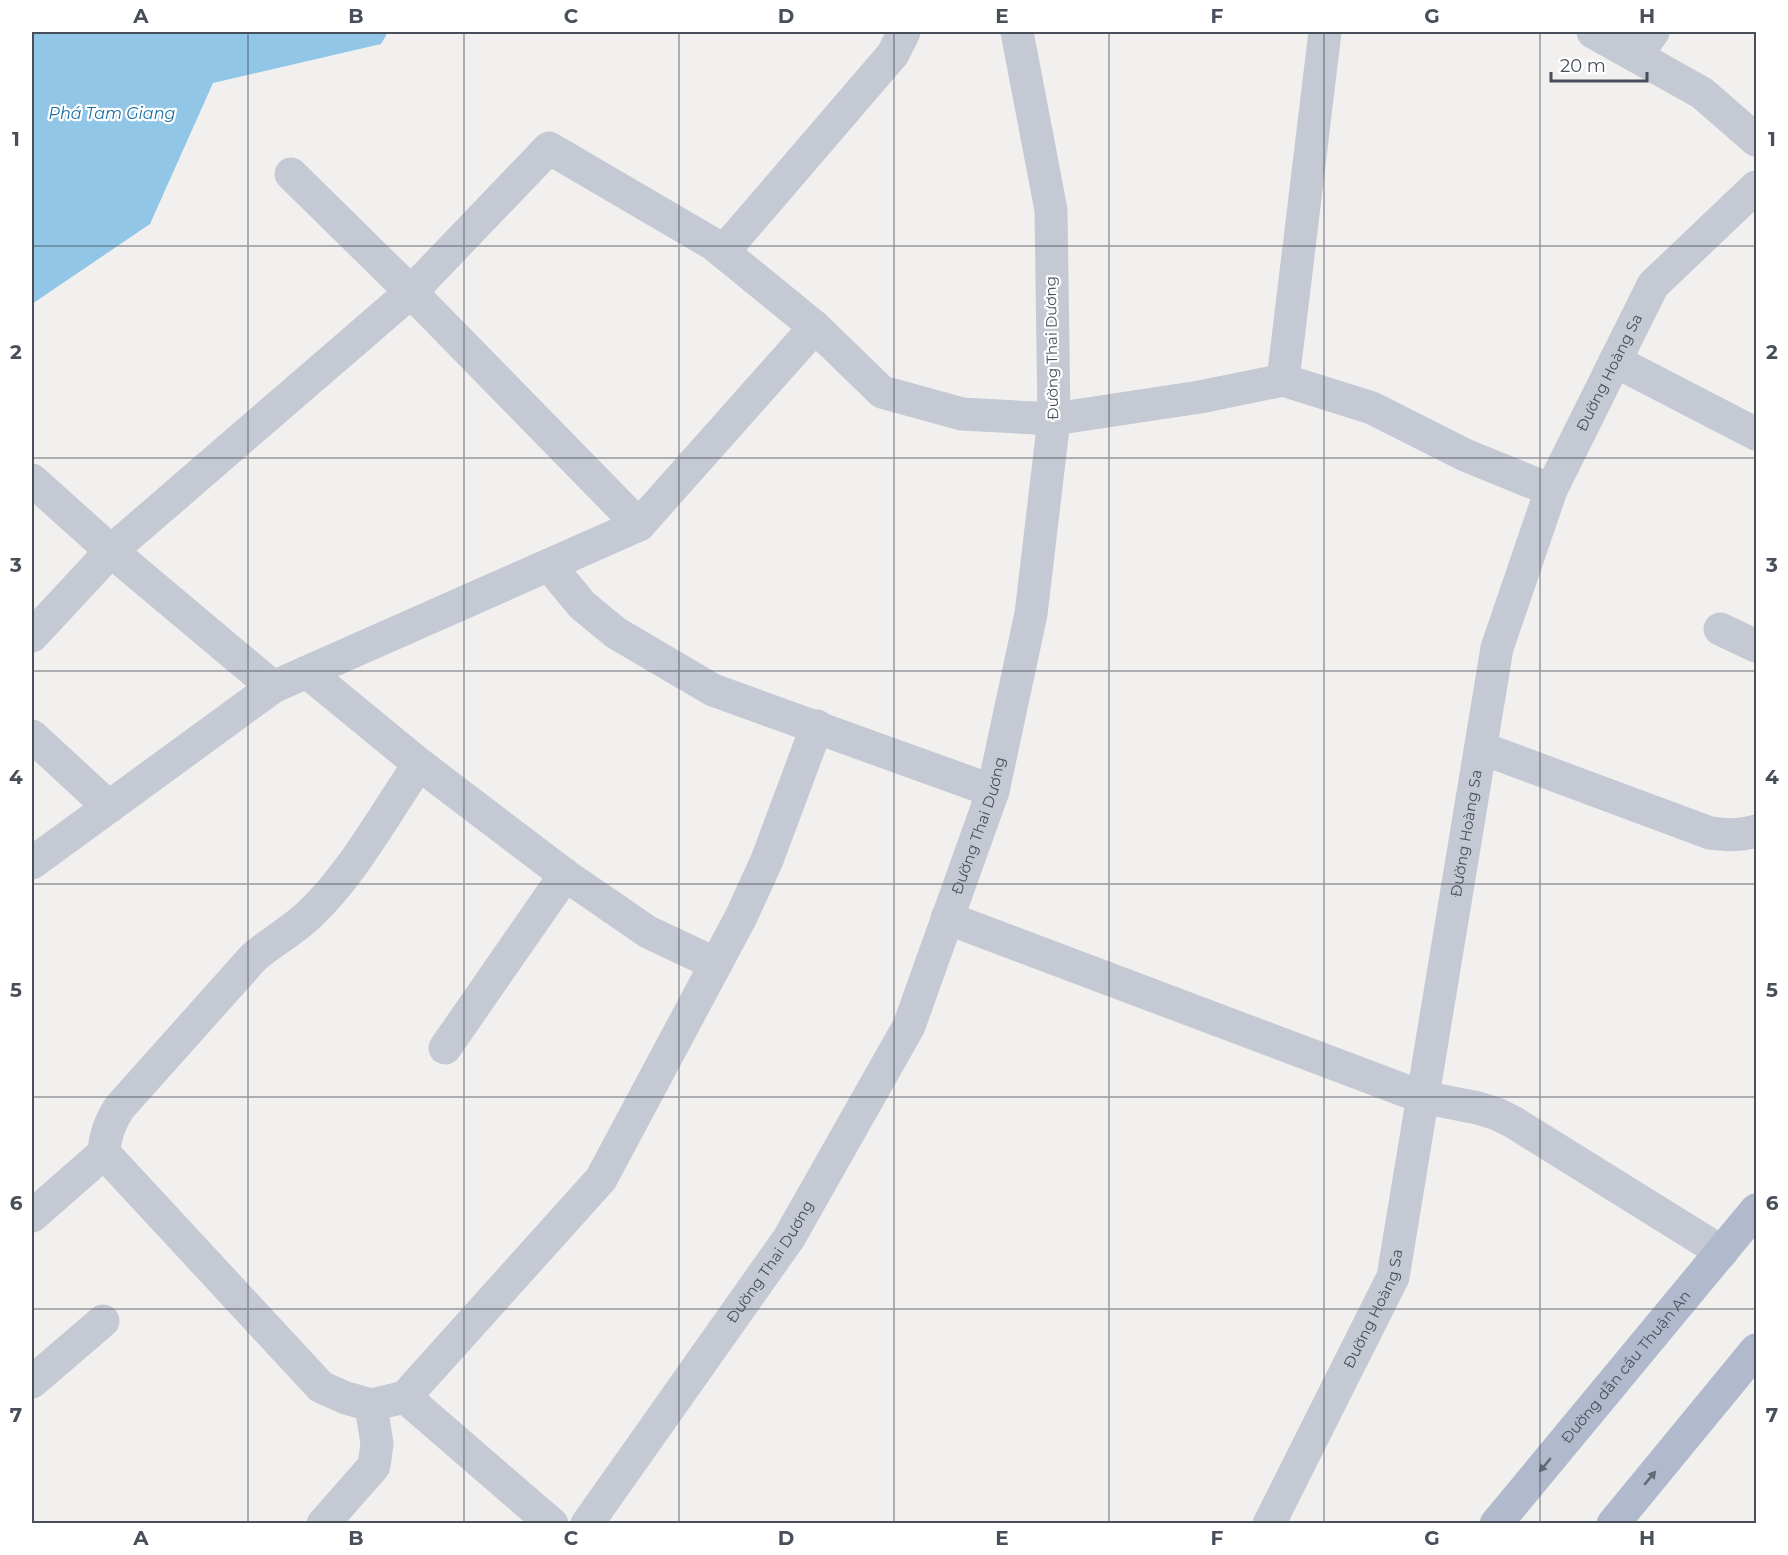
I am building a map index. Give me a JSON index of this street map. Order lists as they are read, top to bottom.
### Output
{
  "streets": {
    "main road": ["Đường dẫn cầu Thuận An"],
    "street": ["Đường Thai Dương", "Đường Hoàng Sa"]
  },
  "water": ["Phá Tam Giang"],
  "scale_bar": "20 m",
  "grid": {
    "columns": [
      "A",
      "B",
      "C",
      "D",
      "E",
      "F",
      "G",
      "H"
    ],
    "rows": [
      "1",
      "2",
      "3",
      "4",
      "5",
      "6",
      "7"
    ]
  }
}
